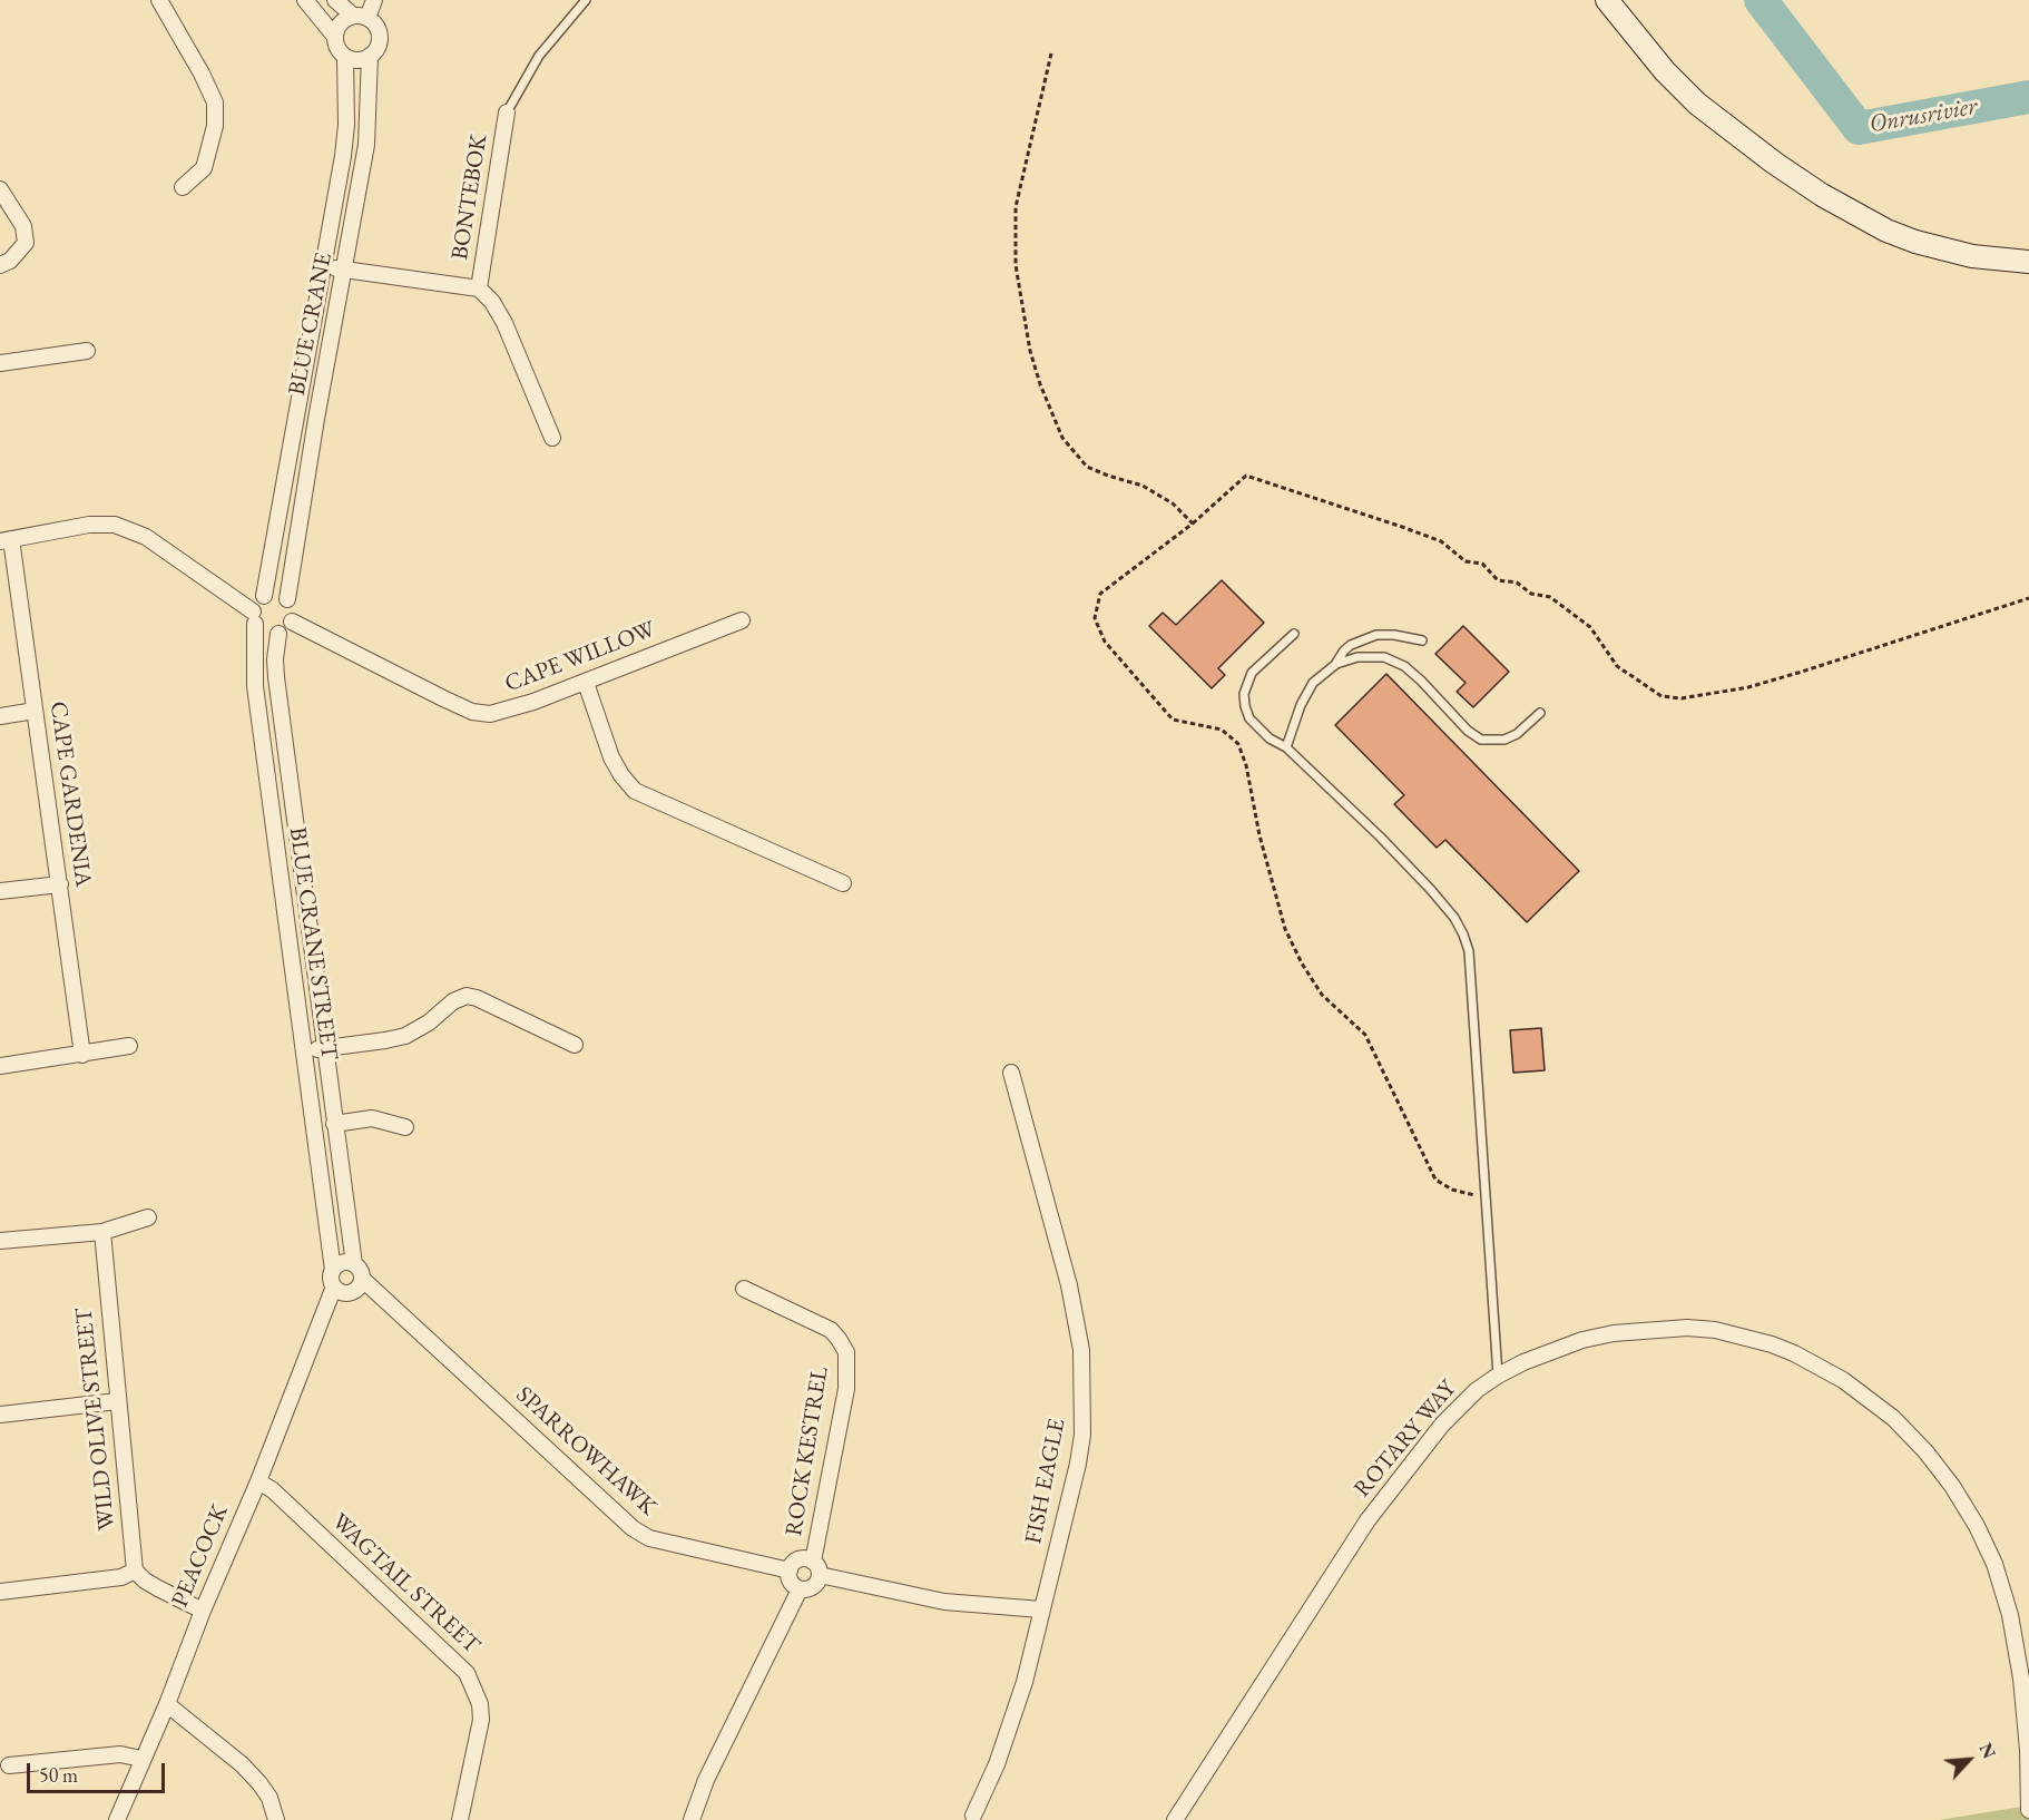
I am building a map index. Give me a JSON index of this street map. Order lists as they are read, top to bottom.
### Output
{
  "streets": {
    "street": [
      "BONTEBOK",
      "BLUE CRANE",
      "CAPE WILLOW",
      "CAPE GARDENIA",
      "BLUE CRANE STREET",
      "WILD OLIVE STREET",
      "ROTARY WAY",
      "SPARROWHAWK",
      "ROCK KESTREL",
      "FISH EAGLE",
      "PEACOCK",
      "WAGTAIL STREET"
    ]
  },
  "crossings": [
    ["BONTEBOK", "BLUE CRANE"],
    ["BLUE CRANE", "CAPE WILLOW"],
    ["BLUE CRANE", "BLUE CRANE STREET"],
    ["CAPE WILLOW", "BLUE CRANE STREET"],
    ["BLUE CRANE STREET", "SPARROWHAWK"],
    ["BLUE CRANE STREET", "PEACOCK"],
    ["SPARROWHAWK", "ROCK KESTREL"],
    ["SPARROWHAWK", "PEACOCK"],
    ["PEACOCK", "WAGTAIL STREET"]
  ],
  "water": ["Onrusrivier"],
  "scale_bar": "50 m",
  "north": "top right"
}
